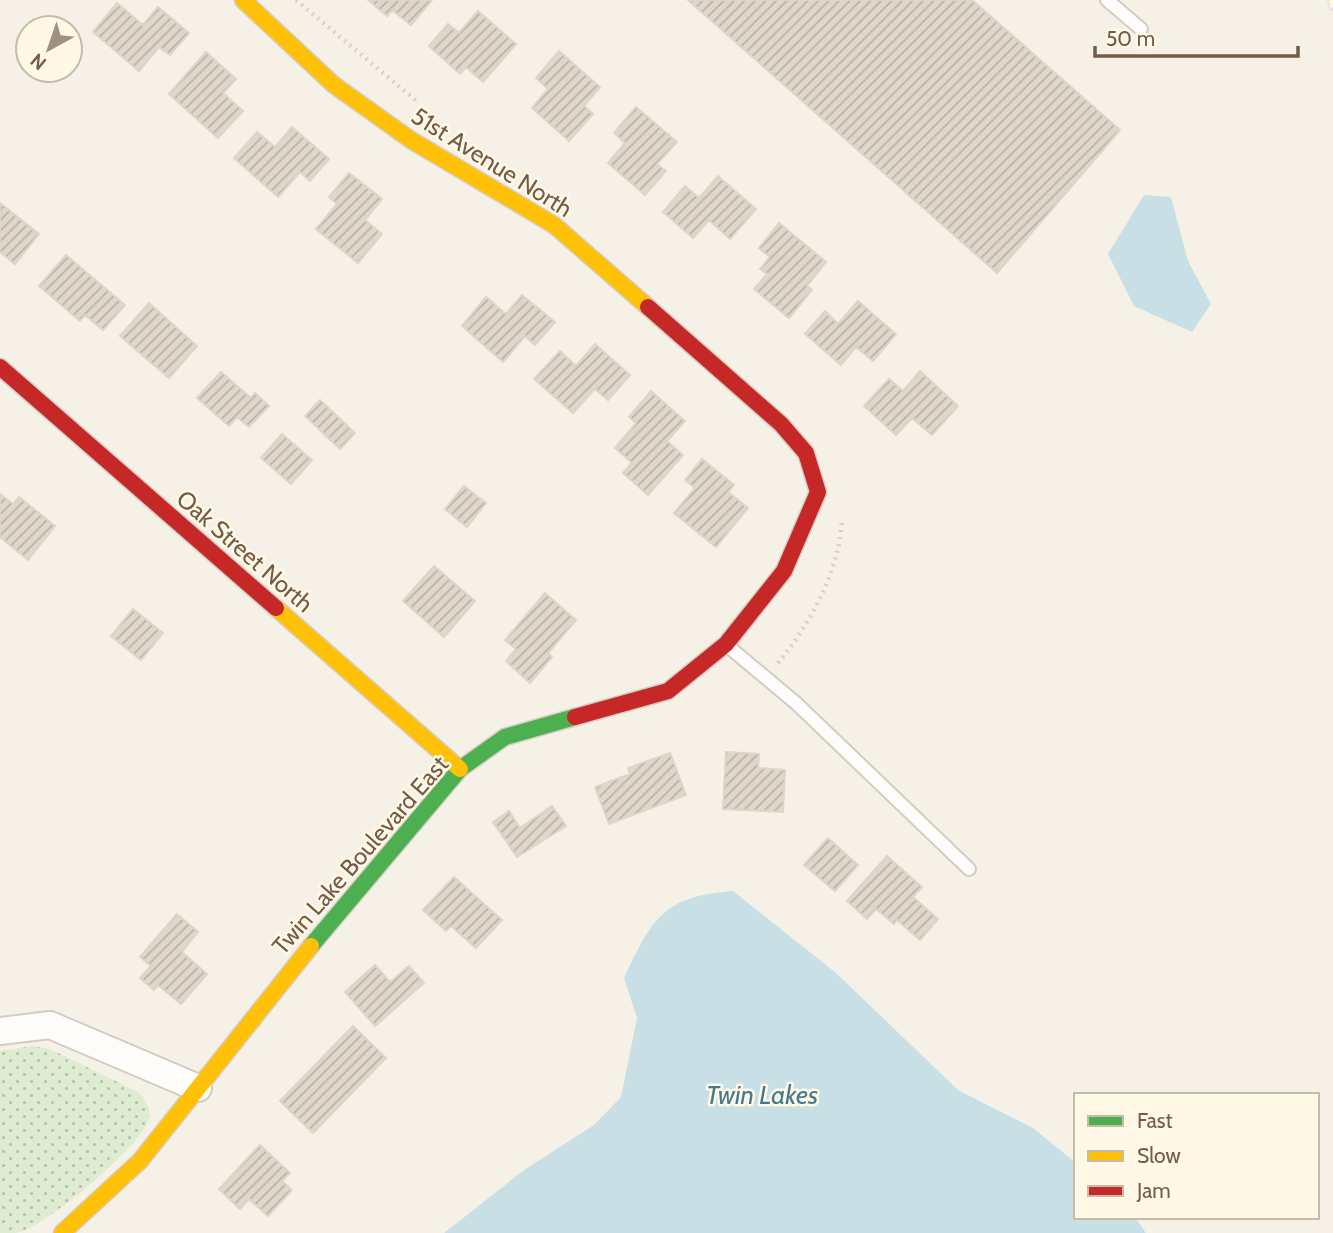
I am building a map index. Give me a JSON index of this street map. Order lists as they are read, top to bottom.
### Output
{
  "streets": {
    "street": ["51st Avenue North", "Oak Street North", "Twin Lake Boulevard East"]
  },
  "crossings": [
    ["51st Avenue North", "Twin Lake Boulevard East"],
    ["Oak Street North", "Twin Lake Boulevard East"]
  ],
  "water": ["Twin Lakes"],
  "legend": ["Fast", "Slow", "Jam"],
  "scale_bar": "50 m",
  "north": "bottom left"
}
